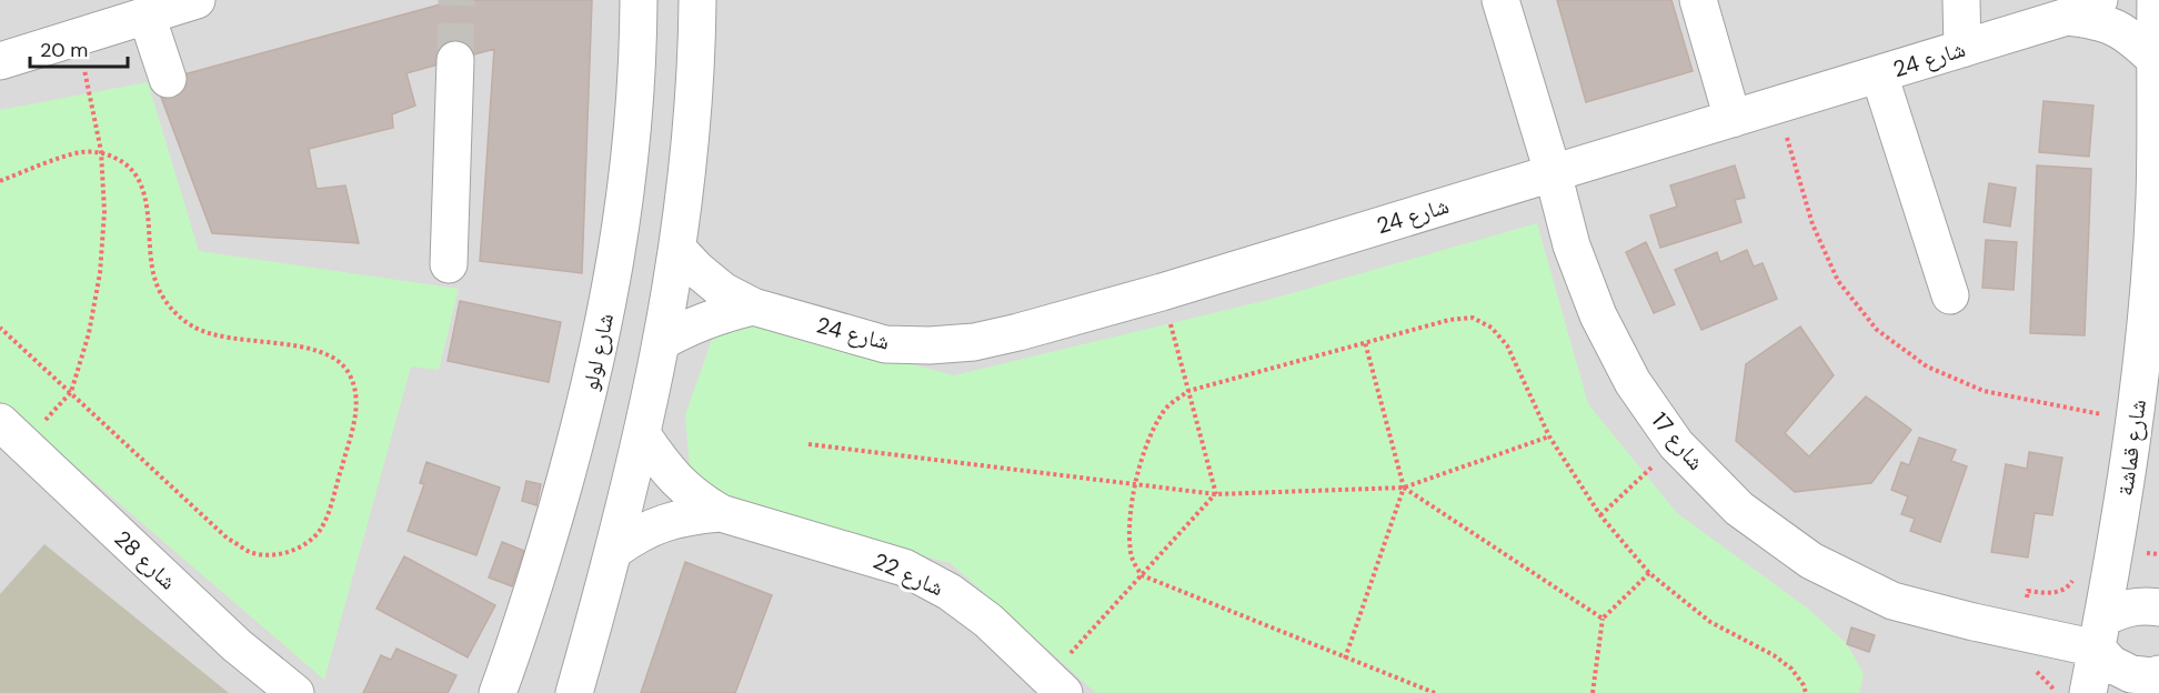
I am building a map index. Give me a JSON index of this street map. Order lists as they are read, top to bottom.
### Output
{
  "streets": {
    "street": [
      "شارع 24",
      "شارع لولو",
      "شارع 17",
      "شارع قماشة",
      "شارع 28",
      "شارع 22"
    ]
  },
  "crossings": [
    ["شارع 24", "شارع 17"],
    ["شارع 24", "شارع قماشة"],
    ["شارع 17", "شارع قماشة"]
  ],
  "scale_bar": "20 m"
}
